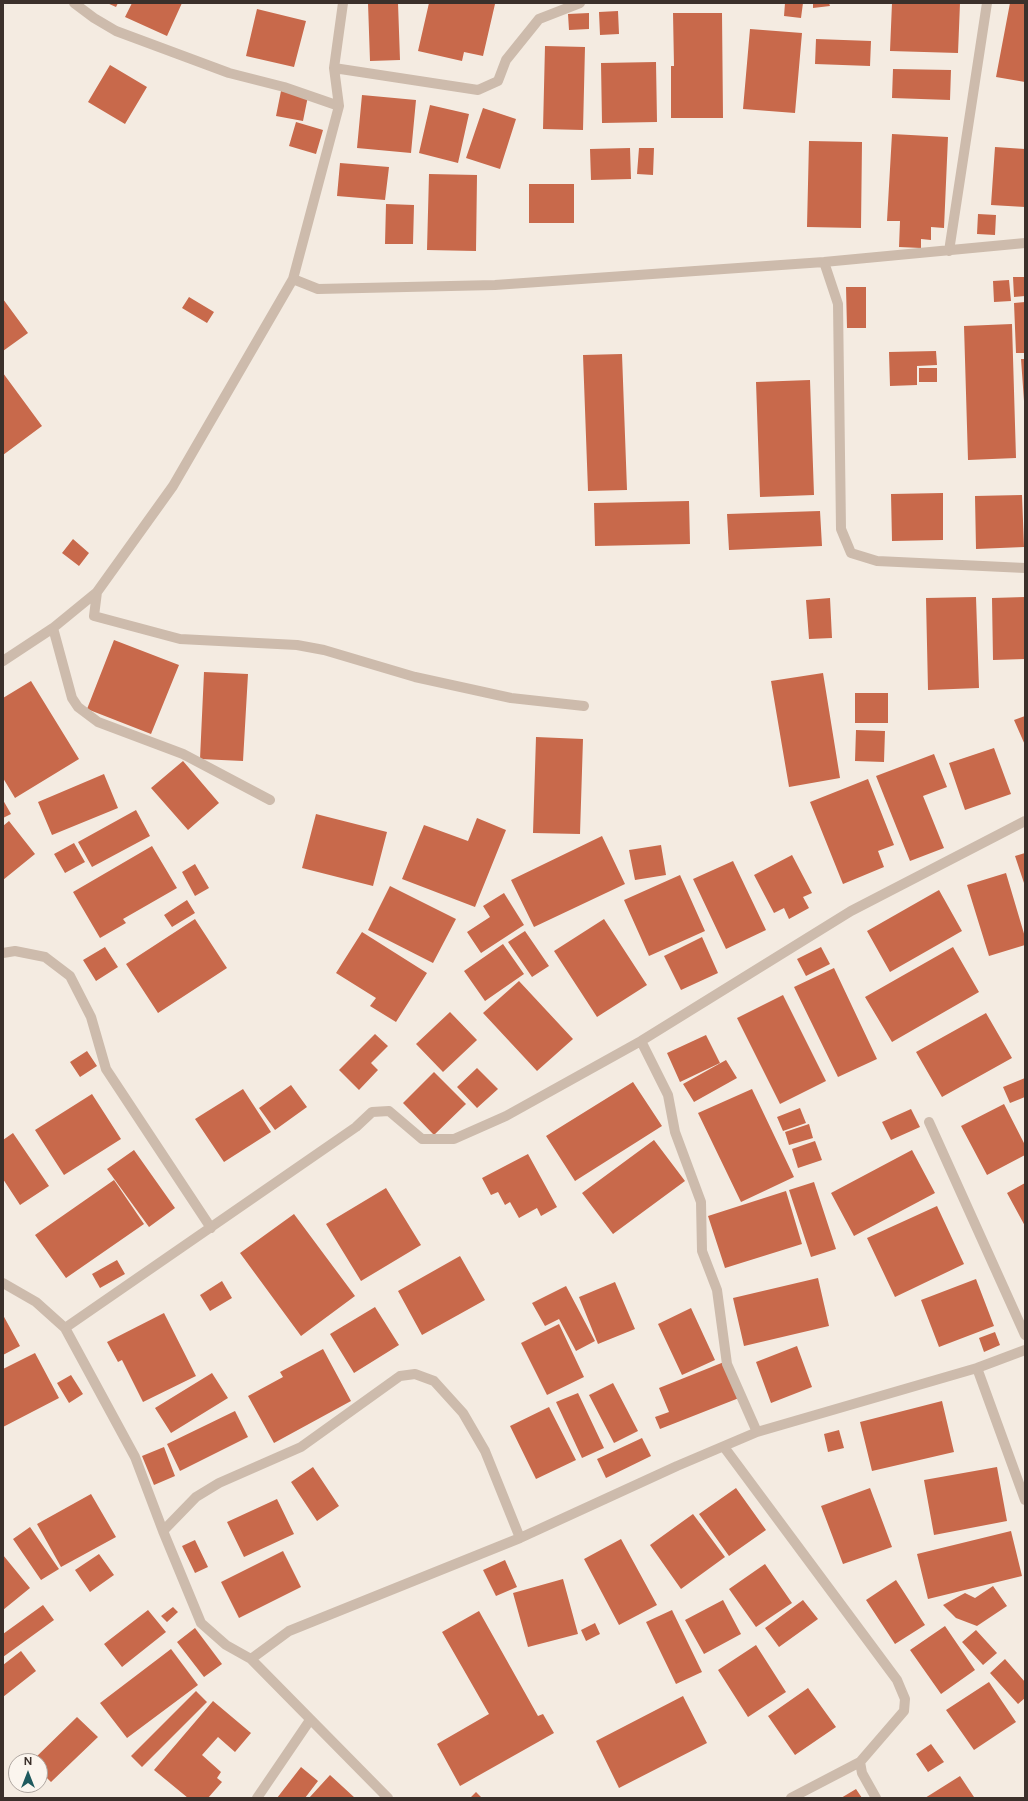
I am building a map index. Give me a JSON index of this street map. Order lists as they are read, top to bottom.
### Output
{
  "north": "top"
}
